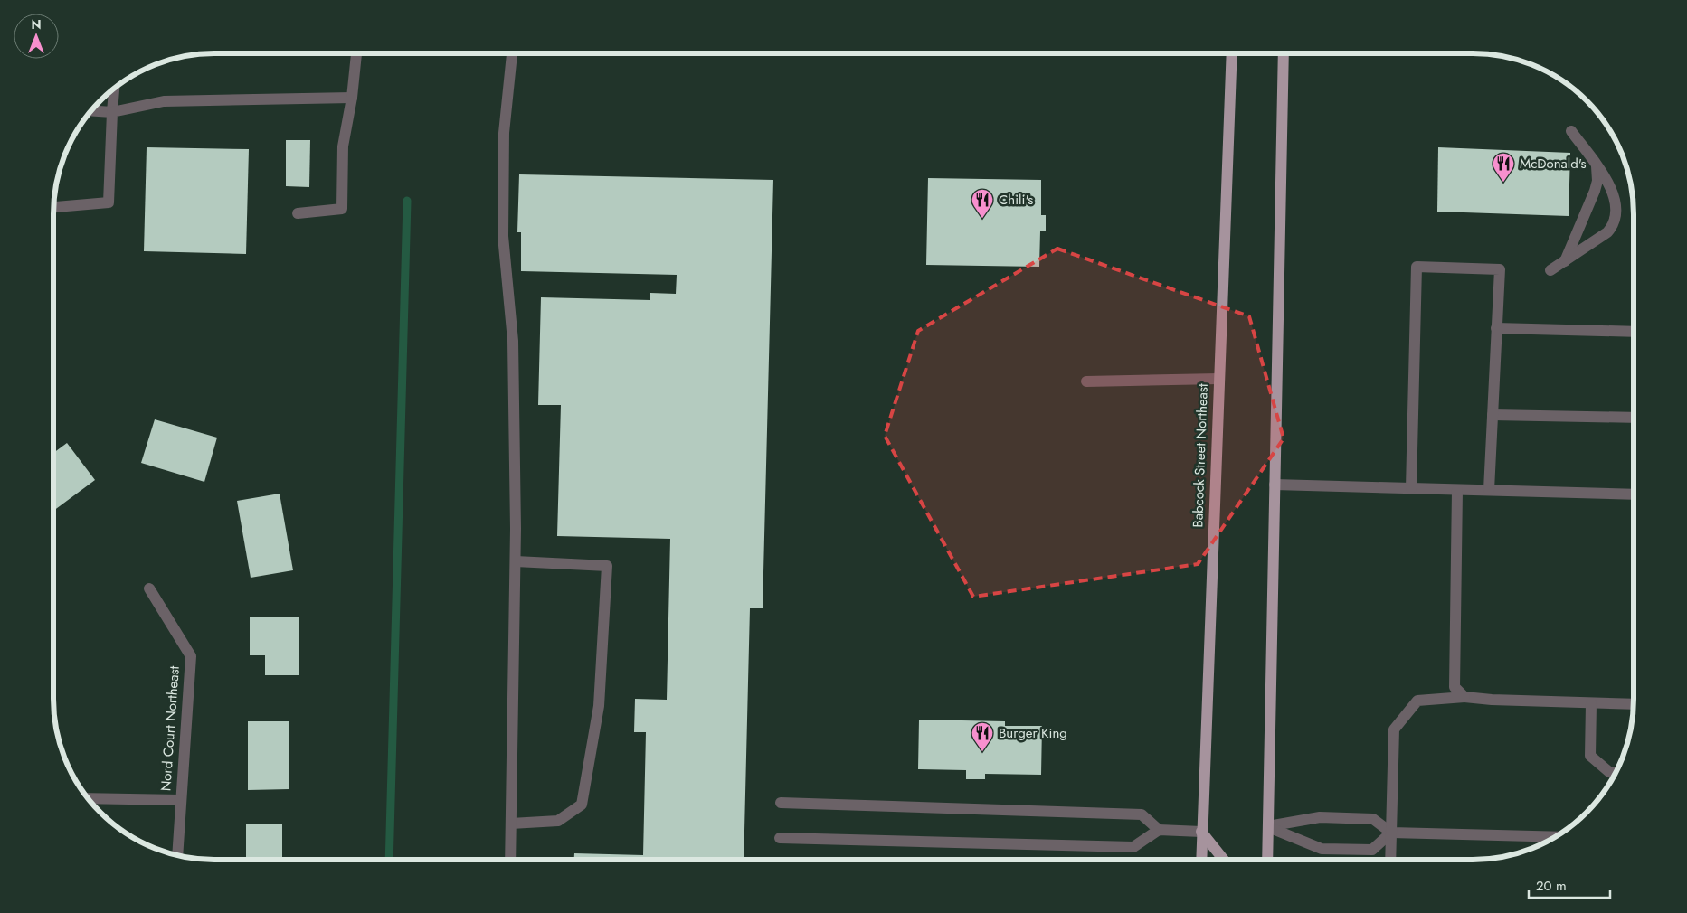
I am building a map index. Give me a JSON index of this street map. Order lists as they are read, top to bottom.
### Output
{
  "streets": {
    "main road": ["Babcock Street Northeast"],
    "street": ["Nord Court Northeast"]
  },
  "places": {
    "restaurant": ["McDonald's", "Chili's", "Burger King"]
  },
  "scale_bar": "20 m",
  "north": "top"
}
